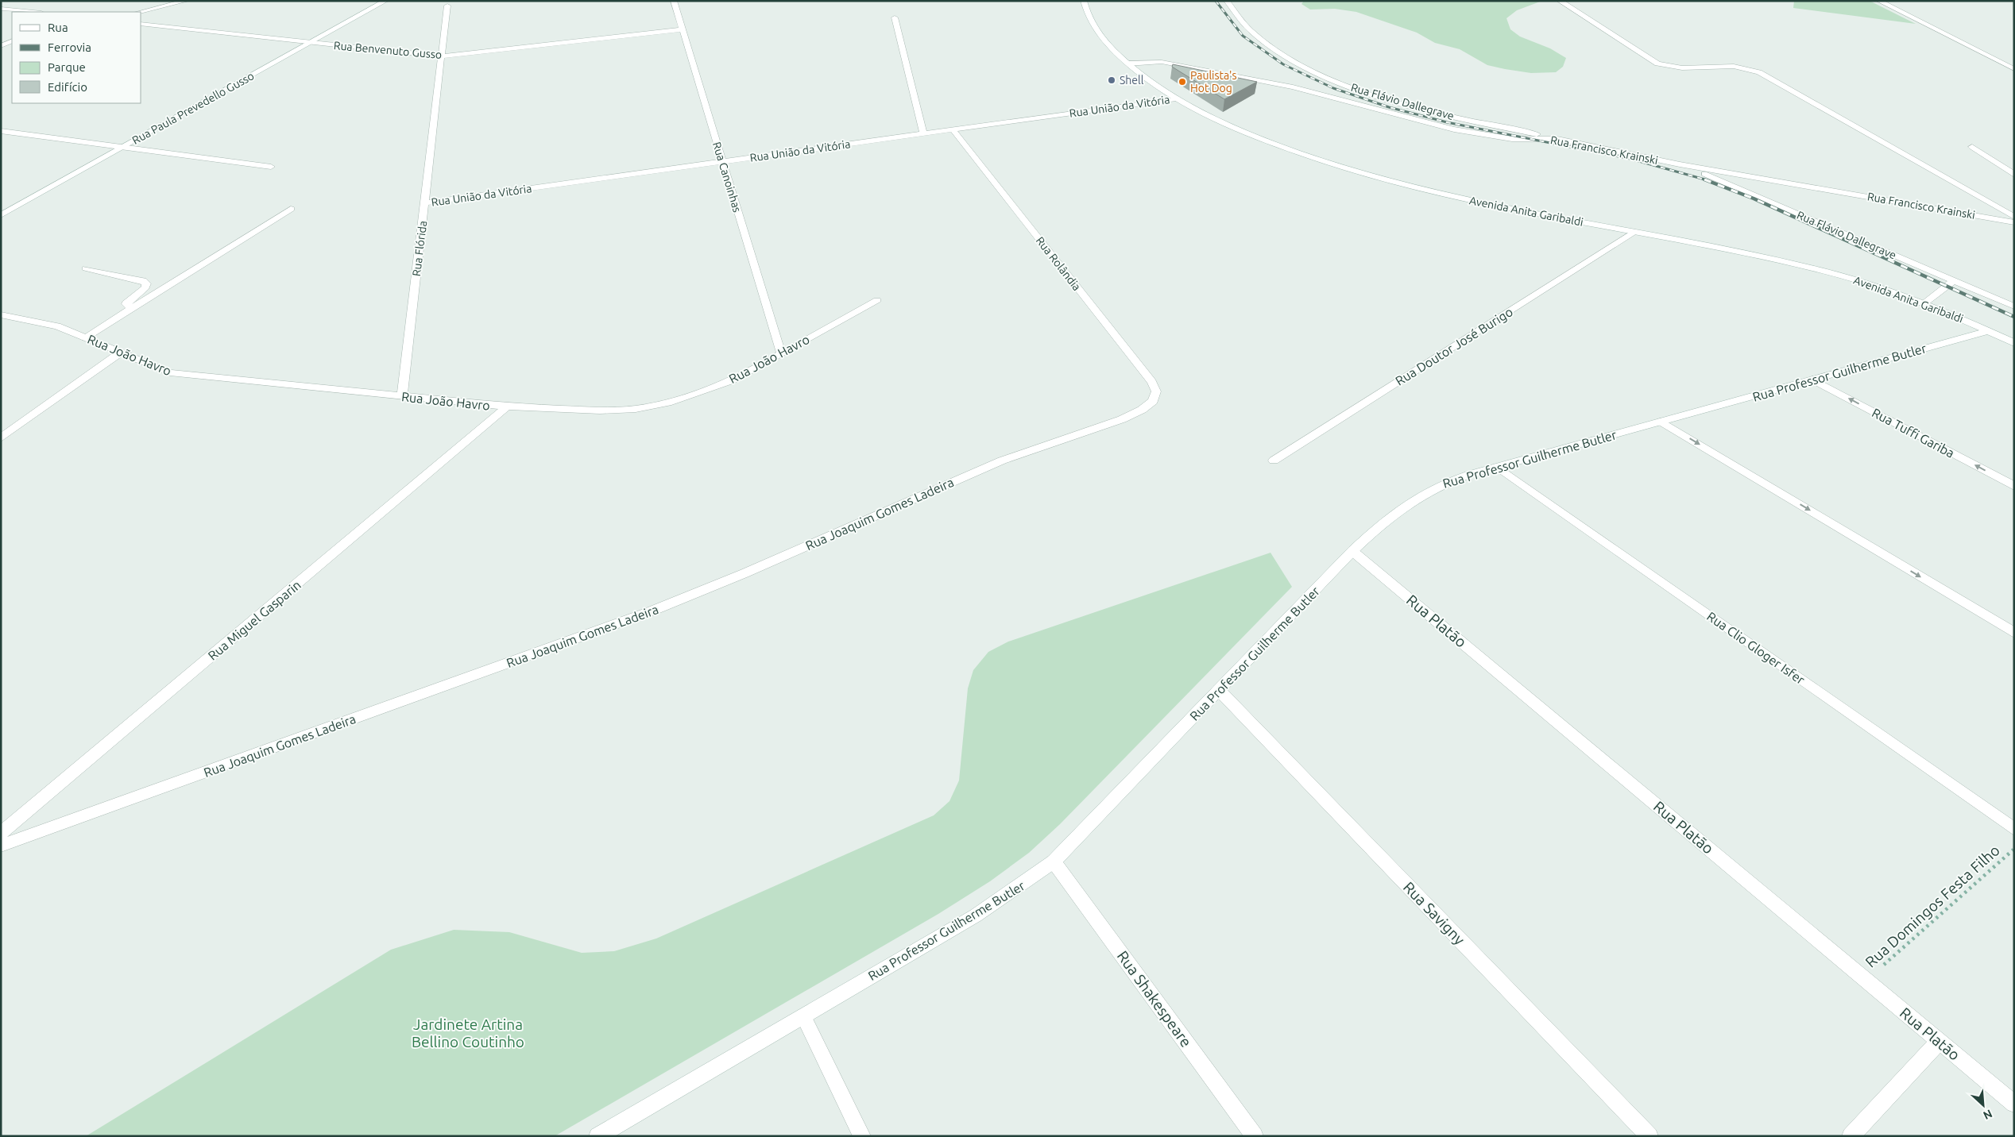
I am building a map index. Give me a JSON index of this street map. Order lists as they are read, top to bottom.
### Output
{
  "streets": {
    "street": [
      "Rua Benvenuto Gusso",
      "Rua Flávio Dallegrave",
      "Rua União da Vitória",
      "Rua Paula Prevedello Gusso",
      "Rua Francisco Krainski",
      "Rua Canoinhas",
      "Avenida Anita Garibaldi",
      "Rua Flórida",
      "Rua Rolândia",
      "Rua Doutor José Burigo",
      "Rua João Havro",
      "Rua Professor Guilherme Butler",
      "Rua Tuffi Gariba",
      "Rua Joaquim Gomes Ladeira",
      "Rua Miguel Gasparin",
      "Rua Platão",
      "Rua Clio Gloger Isfer",
      "Rua Savigny",
      "Rua Shakespeare"
    ],
    "path": ["Rua Domingos Festa Filho"]
  },
  "crossings": [
    ["Rua Benvenuto Gusso", "Rua Paula Prevedello Gusso"],
    ["Rua Benvenuto Gusso", "Rua Canoinhas"],
    ["Rua Benvenuto Gusso", "Rua Flórida"],
    ["Rua Flávio Dallegrave", "Rua Francisco Krainski"],
    ["Rua União da Vitória", "Rua Canoinhas"],
    ["Rua União da Vitória", "Avenida Anita Garibaldi"],
    ["Rua União da Vitória", "Rua Flórida"],
    ["Rua União da Vitória", "Rua Rolândia"],
    ["Rua Francisco Krainski", "Avenida Anita Garibaldi"],
    ["Rua Canoinhas", "Rua João Havro"],
    ["Avenida Anita Garibaldi", "Rua Doutor José Burigo"],
    ["Avenida Anita Garibaldi", "Rua Professor Guilherme Butler"],
    ["Rua Flórida", "Rua João Havro"],
    ["Rua Rolândia", "Rua Joaquim Gomes Ladeira"],
    ["Rua João Havro", "Rua Miguel Gasparin"],
    ["Rua Professor Guilherme Butler", "Rua Tuffi Gariba"],
    ["Rua Professor Guilherme Butler", "Rua Platão"],
    ["Rua Professor Guilherme Butler", "Rua Clio Gloger Isfer"],
    ["Rua Professor Guilherme Butler", "Rua Savigny"],
    ["Rua Professor Guilherme Butler", "Rua Shakespeare"],
    ["Rua Platão", "Rua Domingos Festa Filho"]
  ],
  "one_way": ["Rua Tuffi Gariba"],
  "parks": ["Jardinete Artina Bellino Coutinho"],
  "places": ["Shell", "Paulista's Hot Dog"],
  "legend": [
    "Rua",
    "Ferrovia",
    "Parque",
    "Edifício"
  ],
  "north": "bottom right"
}
